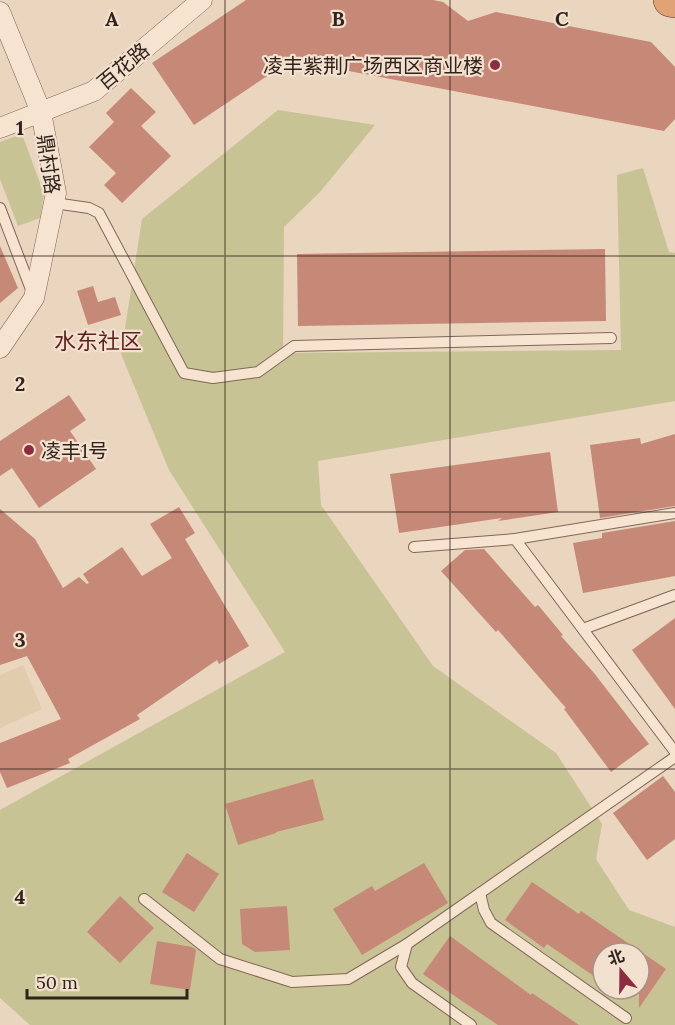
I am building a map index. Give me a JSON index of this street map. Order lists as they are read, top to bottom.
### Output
{
  "streets": {
    "street": ["百花路", "鼎村路"]
  },
  "crossings": [
    ["百花路", "鼎村路"]
  ],
  "districts": ["水东社区"],
  "places": ["凌丰紫荆广场西区商业楼", "凌丰1号"],
  "scale_bar": "50 m",
  "north": "top",
  "grid": {
    "columns": ["A", "B", "C"],
    "rows": [
      "1",
      "2",
      "3",
      "4"
    ]
  }
}
